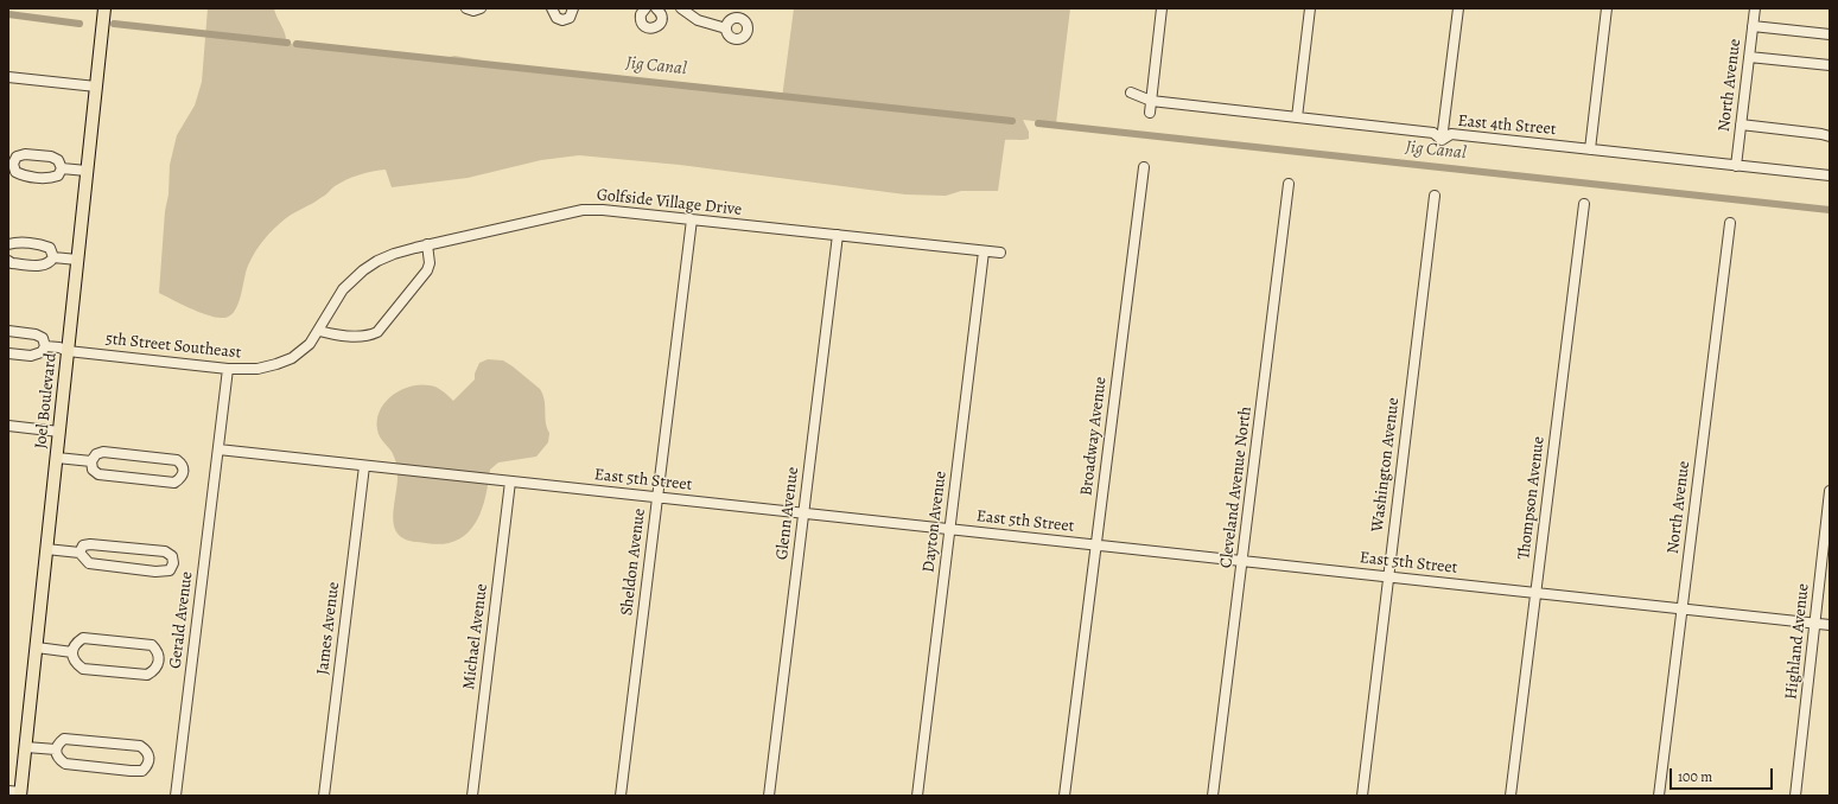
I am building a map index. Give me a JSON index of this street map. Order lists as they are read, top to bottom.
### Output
{
  "streets": {
    "main road": ["Joel Boulevard"],
    "street": [
      "North Avenue",
      "East 4th Street",
      "Golfside Village Drive",
      "5th Street Southeast",
      "Broadway Avenue",
      "Washington Avenue",
      "East 5th Street",
      "Cleveland Avenue North",
      "Thompson Avenue",
      "Glenn Avenue",
      "Dayton Avenue",
      "Sheldon Avenue",
      "Gerald Avenue",
      "James Avenue",
      "Michael Avenue",
      "Highland Avenue"
    ]
  },
  "crossings": [
    ["North Avenue", "East 4th Street"],
    ["North Avenue", "East 5th Street"],
    ["Golfside Village Drive", "5th Street Southeast"],
    ["Golfside Village Drive", "Glenn Avenue"],
    ["Golfside Village Drive", "Dayton Avenue"],
    ["Golfside Village Drive", "Sheldon Avenue"],
    ["5th Street Southeast", "Joel Boulevard"],
    ["5th Street Southeast", "Gerald Avenue"],
    ["Broadway Avenue", "East 5th Street"],
    ["Washington Avenue", "East 5th Street"],
    ["East 5th Street", "Cleveland Avenue North"],
    ["East 5th Street", "Thompson Avenue"],
    ["East 5th Street", "Glenn Avenue"],
    ["East 5th Street", "Dayton Avenue"],
    ["East 5th Street", "Sheldon Avenue"],
    ["East 5th Street", "Gerald Avenue"],
    ["East 5th Street", "James Avenue"],
    ["East 5th Street", "Michael Avenue"],
    ["East 5th Street", "Highland Avenue"]
  ],
  "water": ["Jig Canal"],
  "scale_bar": "100 m"
}
